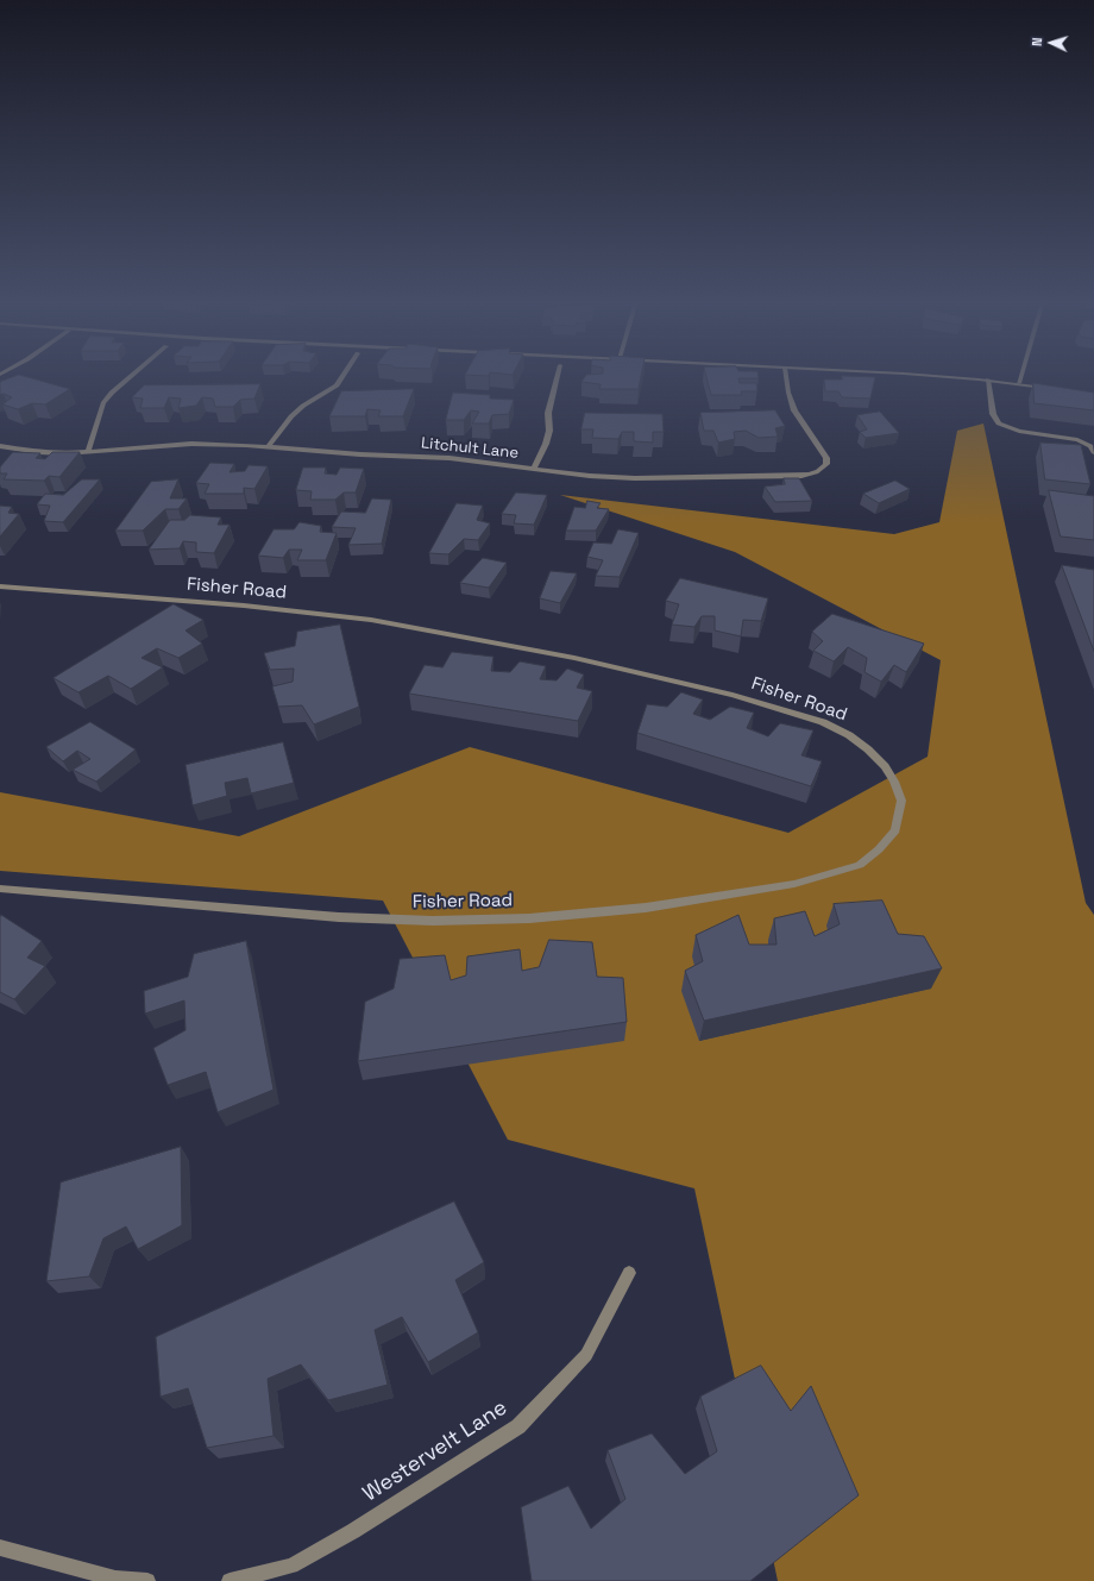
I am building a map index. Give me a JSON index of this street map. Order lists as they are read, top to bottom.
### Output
{
  "streets": {
    "street": ["Litchult Lane", "Fisher Road", "Westervelt Lane"]
  },
  "north": "left"
}
